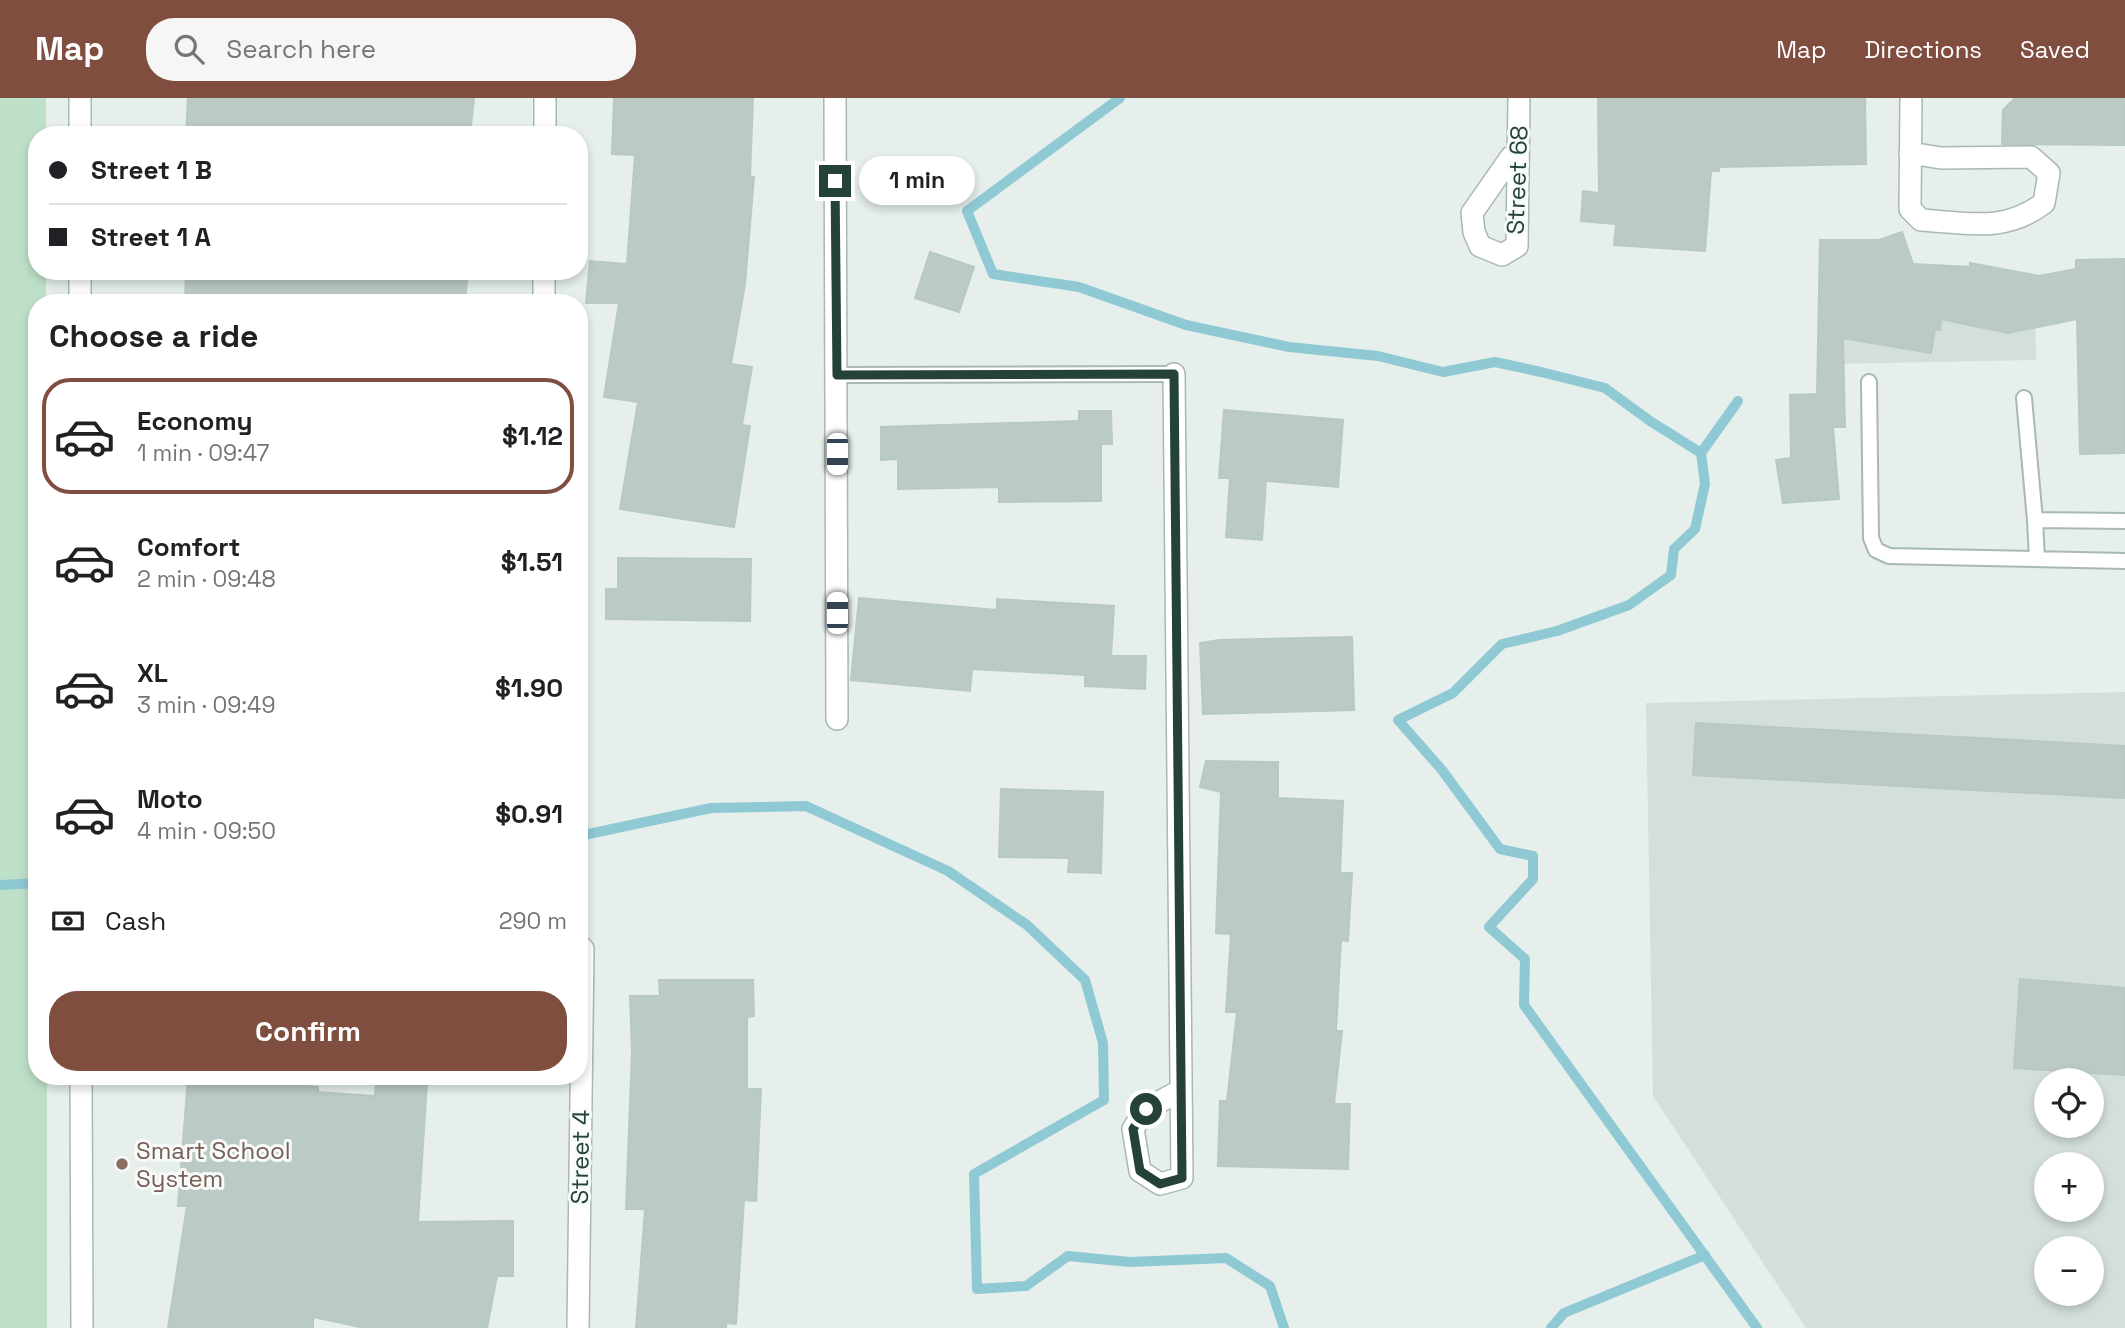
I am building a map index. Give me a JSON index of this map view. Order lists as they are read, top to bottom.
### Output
{
  "streets": {
    "street": ["Street 68", "Street 4"]
  },
  "places": ["Smart School System"],
  "page": {
    "header": "Map",
    "search": "Search here",
    "nav": ["Map", "Directions", "Saved"],
    "banner": ["Street 1 B", "Street 1 A"],
    "bubble": "1 min",
    "heading": "Choose a ride",
    "list": [
      {
        "name": "Economy",
        "note": "1 min · 09:47",
        "value": "$1.12"
      },
      {
        "name": "Comfort",
        "note": "2 min · 09:48",
        "value": "$1.51"
      },
      {
        "name": "XL",
        "note": "3 min · 09:49",
        "value": "$1.90"
      },
      {
        "name": "Moto",
        "note": "4 min · 09:50",
        "value": "$0.91"
      }
    ],
    "pay": ["Cash", "290 m"],
    "buttons": "Confirm",
    "map_buttons": ["+", "−"]
  }
}
